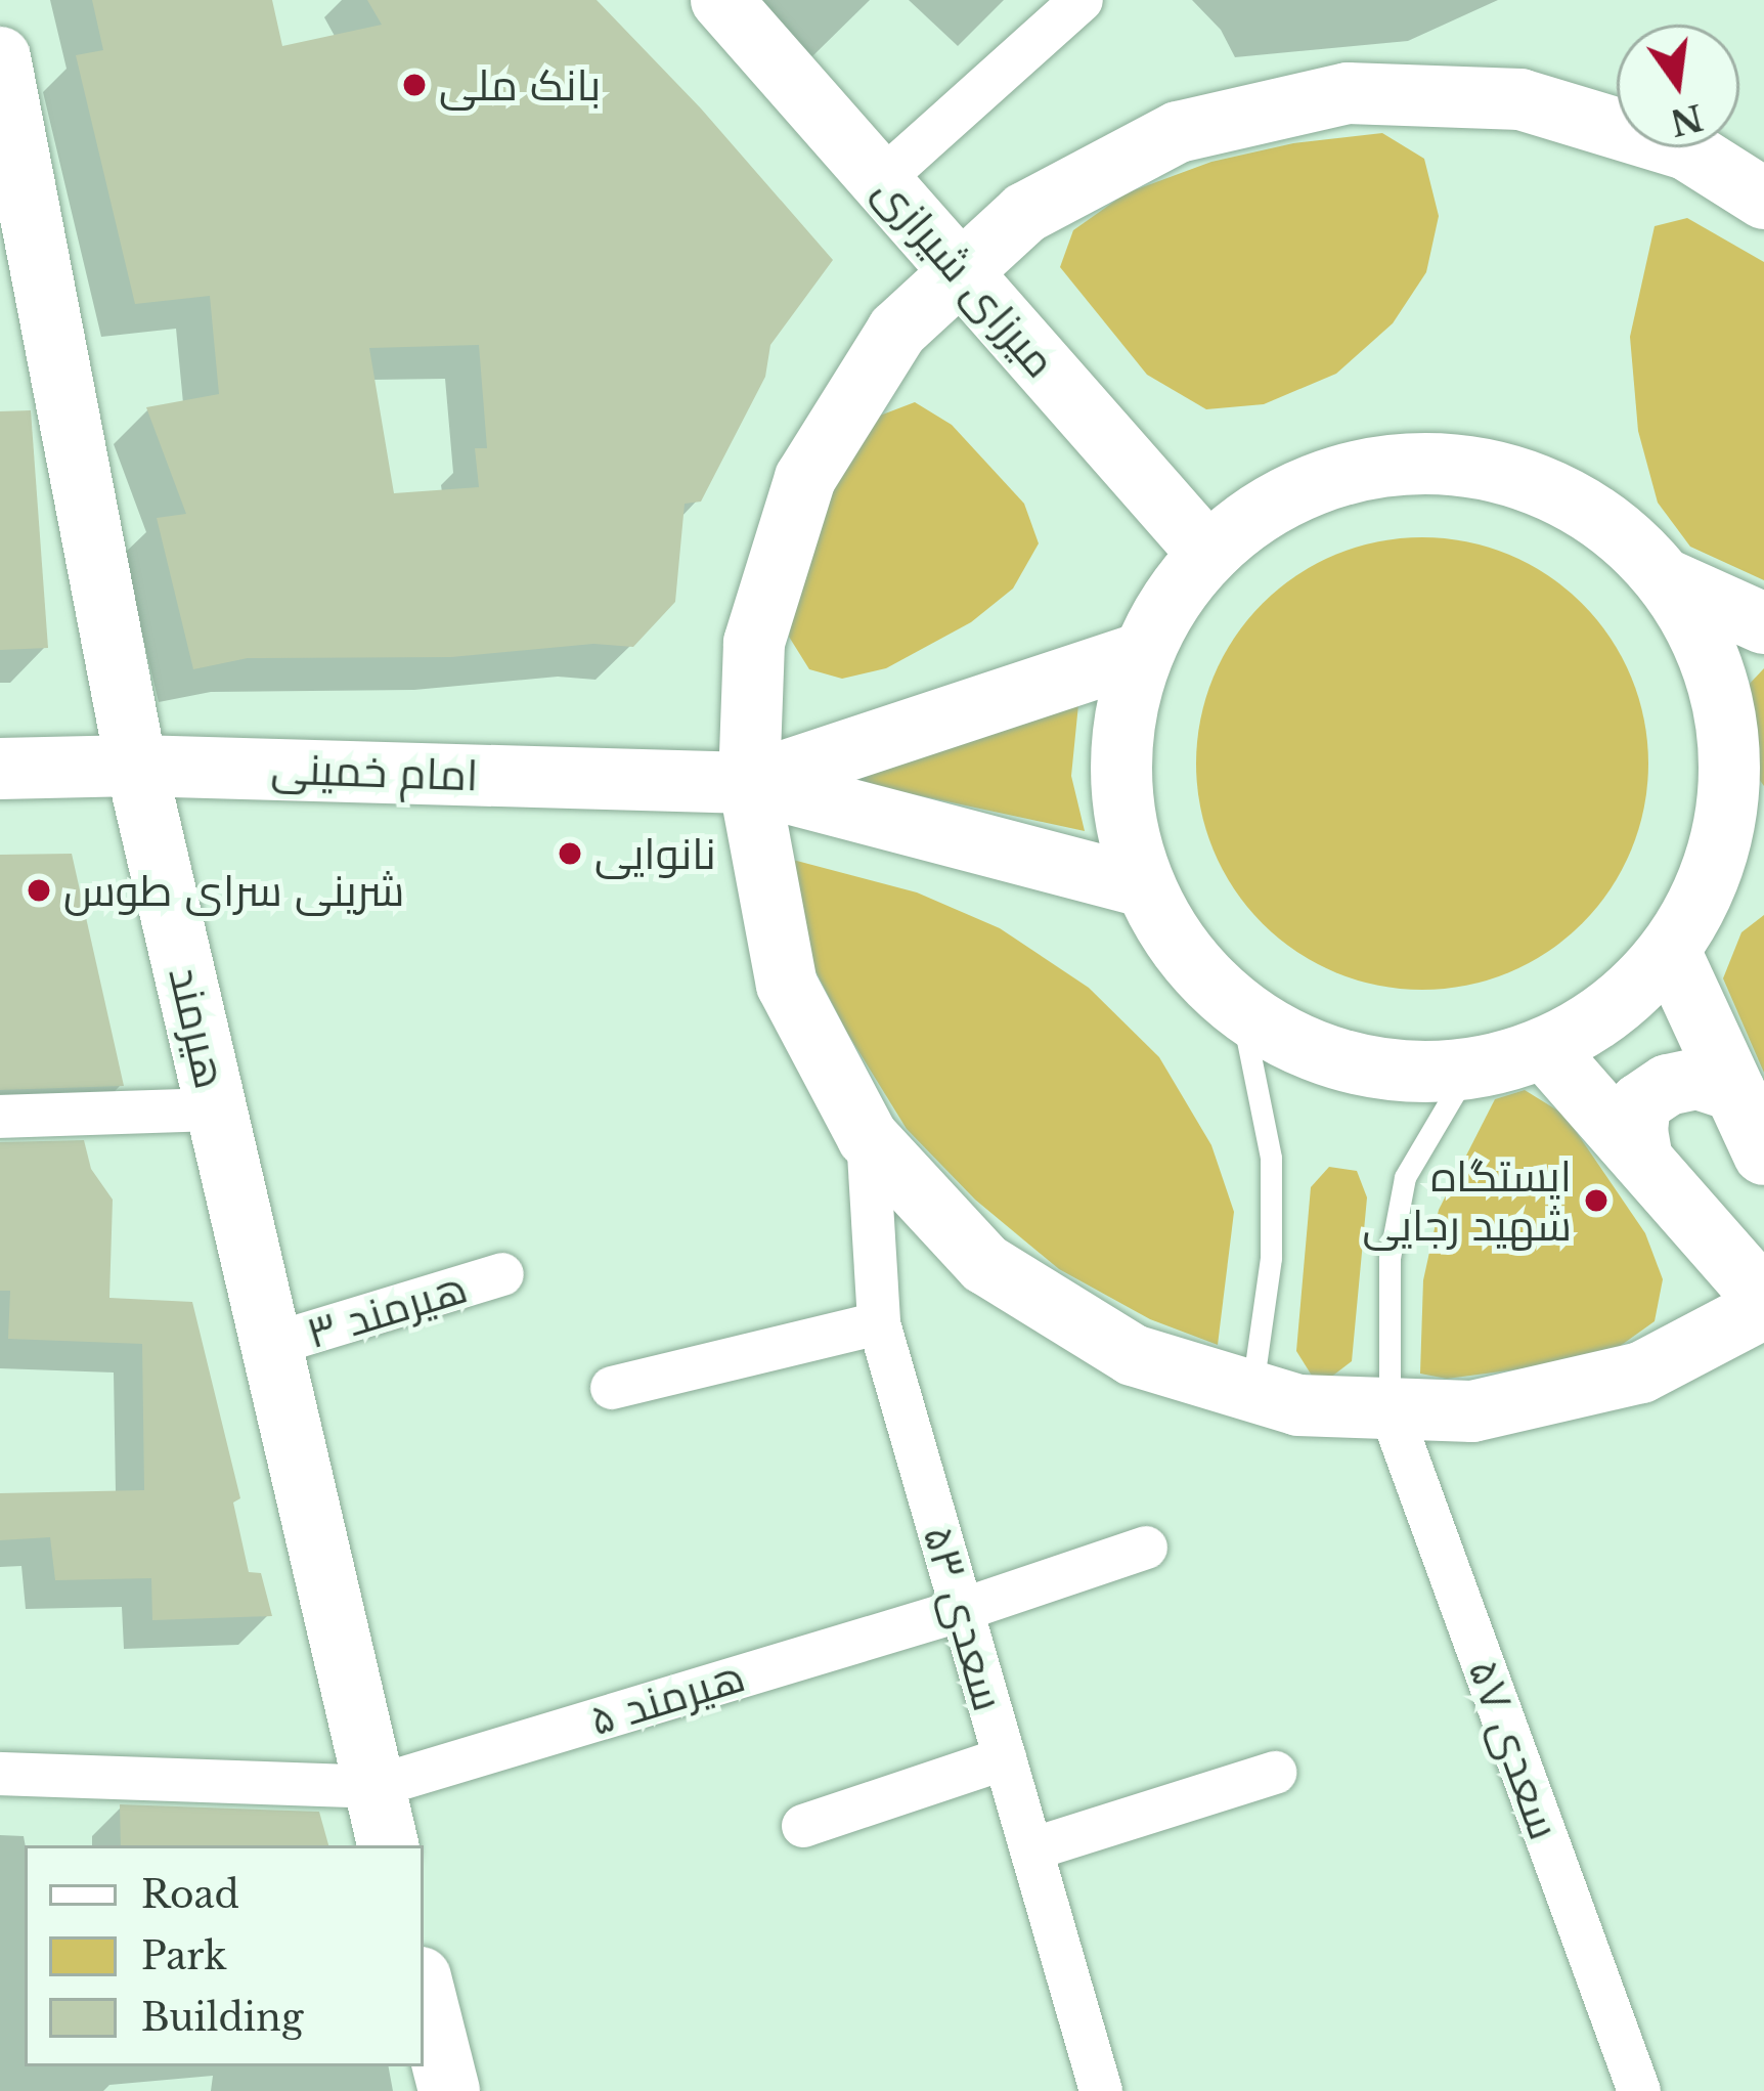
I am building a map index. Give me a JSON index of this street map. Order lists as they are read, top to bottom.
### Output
{
  "streets": {
    "main road": ["میرزای شیرازی", "امام خمینی", "هیرمند"],
    "street": [
      "هیرمند ۳",
      "سعدی ۵۳",
      "هیرمند ۵",
      "سعدی ۵۷"
    ]
  },
  "crossings": [
    ["امام خمینی", "هیرمند"],
    ["هیرمند", "هیرمند ۳"],
    ["هیرمند", "هیرمند ۵"],
    ["سعدی ۵۳", "هیرمند ۵"]
  ],
  "places": [
    "بانک ملی",
    "نانوایی",
    "شرینی سرای طوس",
    "ایستگاه شهید رجایی"
  ],
  "legend": ["Road", "Park", "Building"],
  "north": "bottom"
}
